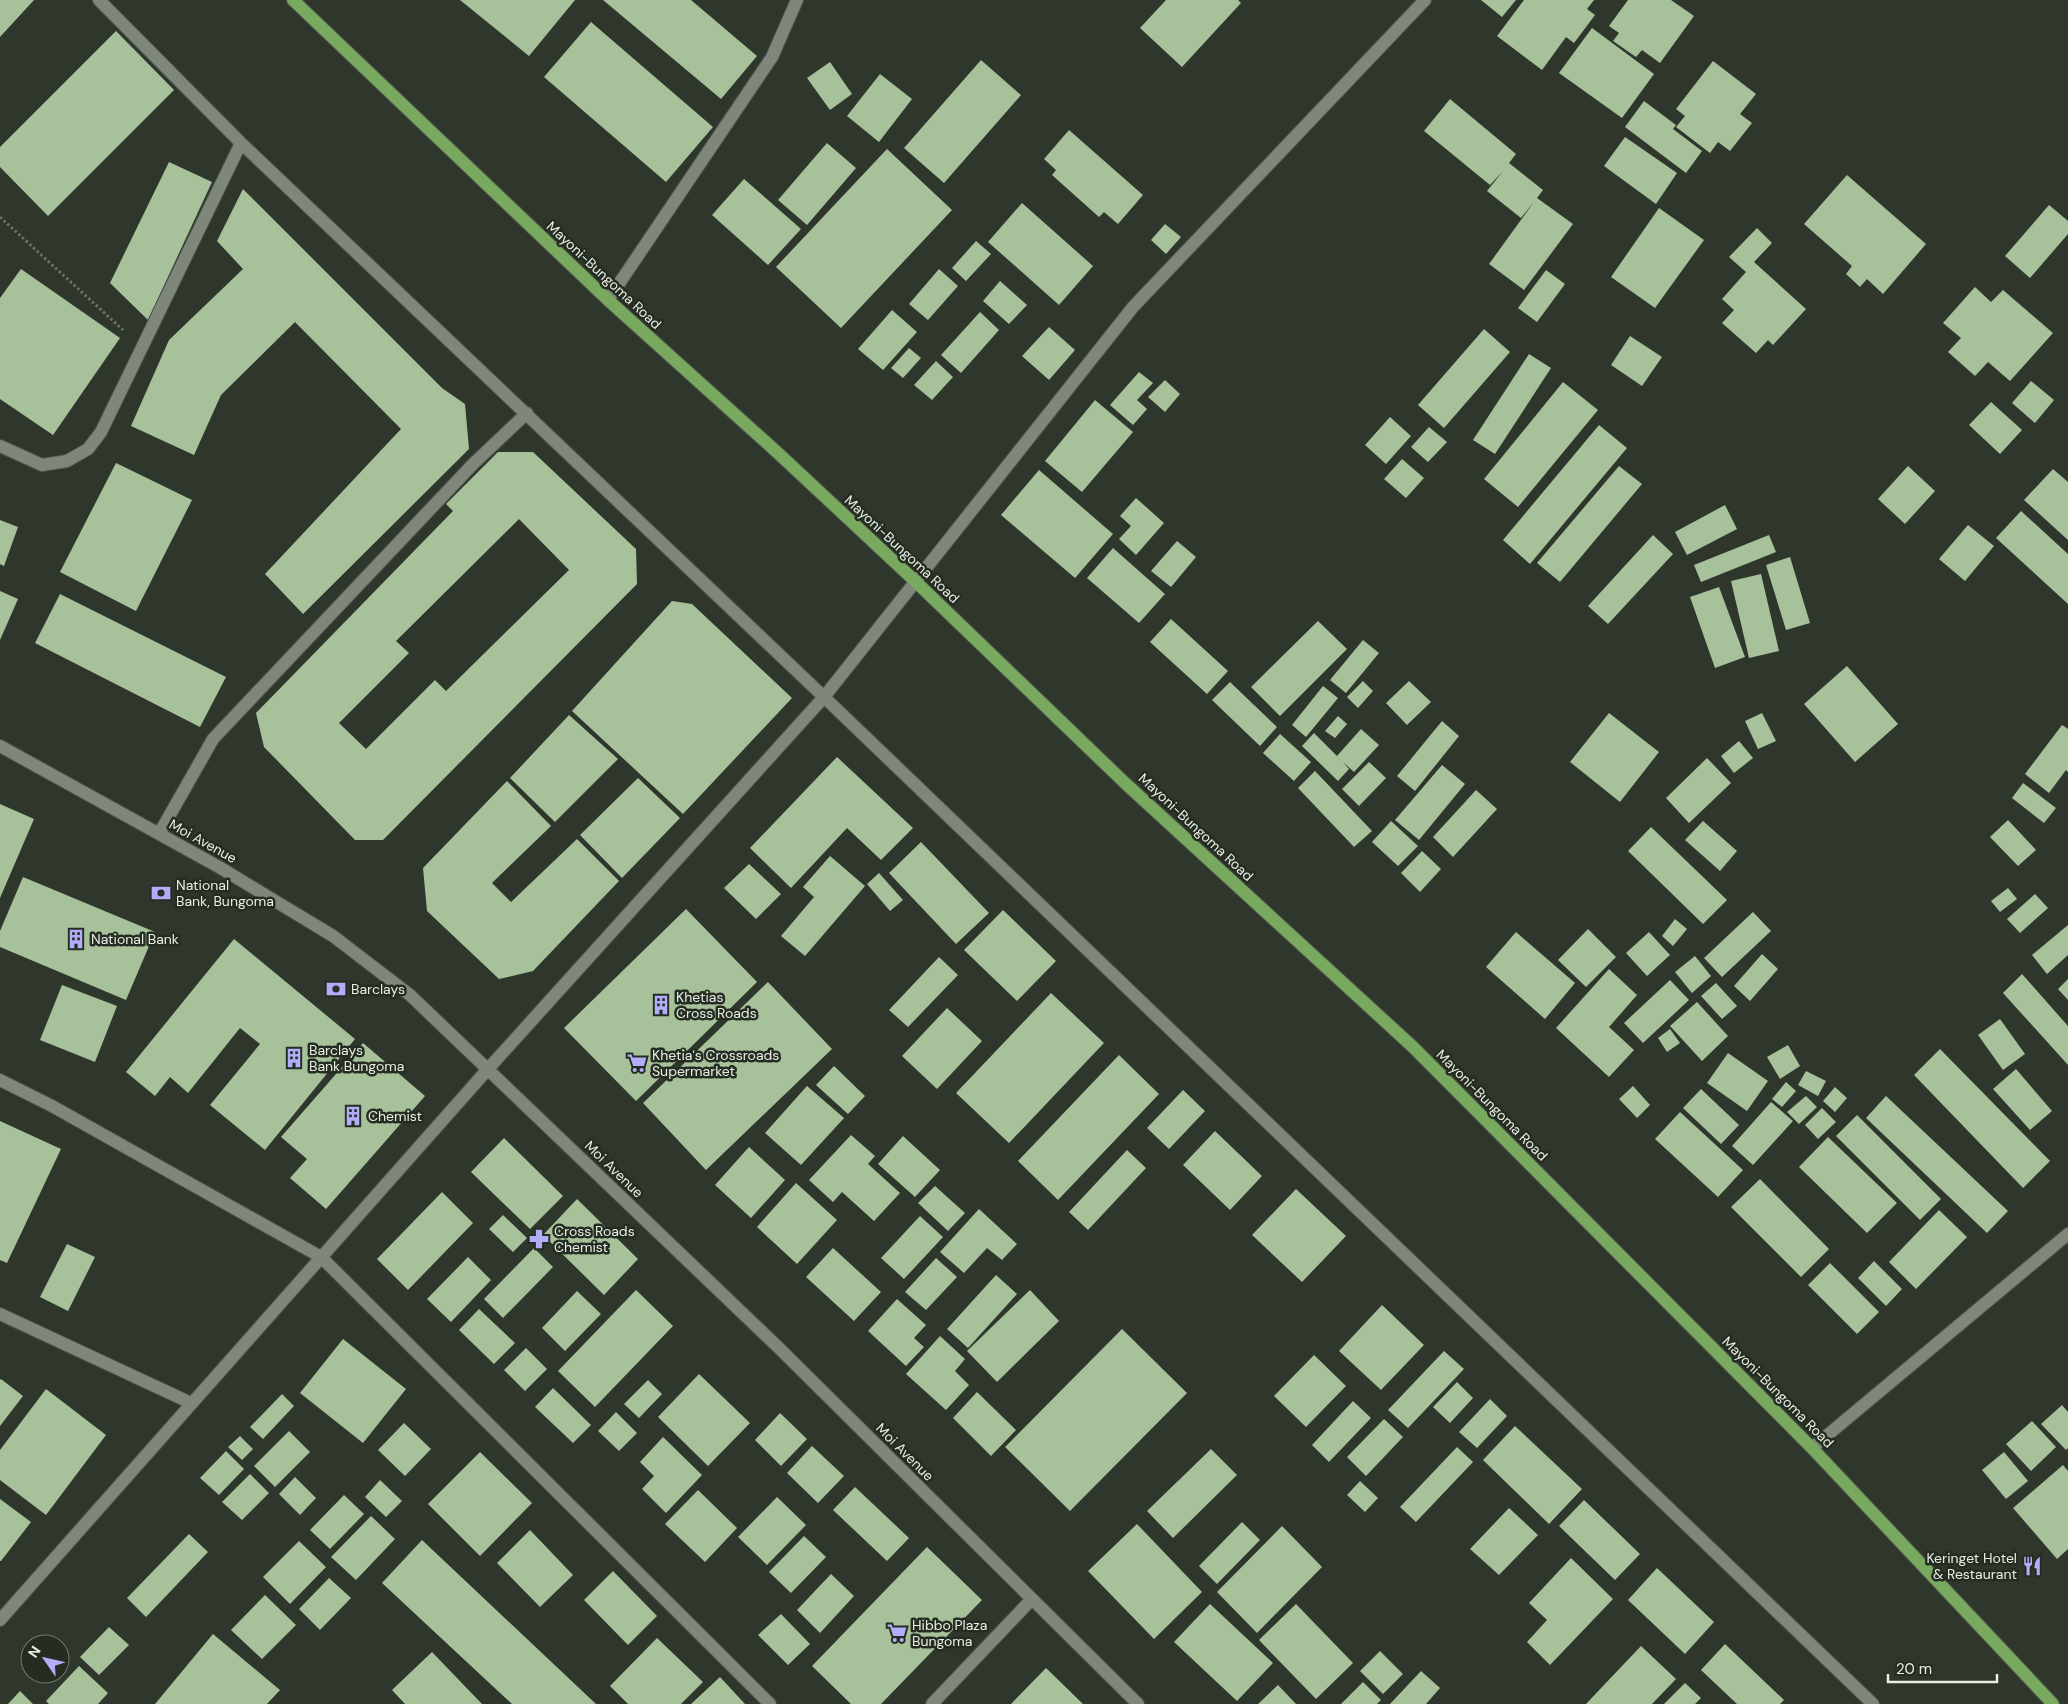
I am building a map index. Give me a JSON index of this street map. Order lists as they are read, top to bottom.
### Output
{
  "streets": {
    "main road": ["Mayoni-Bungoma Road"],
    "street": ["Moi Avenue"]
  },
  "places": {
    "bank": ["National Bank, Bungoma", "Barclays"],
    "building": [
      "National Bank",
      "Khetias Cross Roads",
      "Barclays Bank Bungoma",
      "Chemist"
    ],
    "supermarket": ["Khetia's Crossroads Supermarket", "Hibbo Plaza Bungoma"],
    "pharmacy": ["Cross Roads Chemist"],
    "restaurant": ["Keringet Hotel & Restaurant"]
  },
  "scale_bar": "20 m",
  "north": "top left"
}
